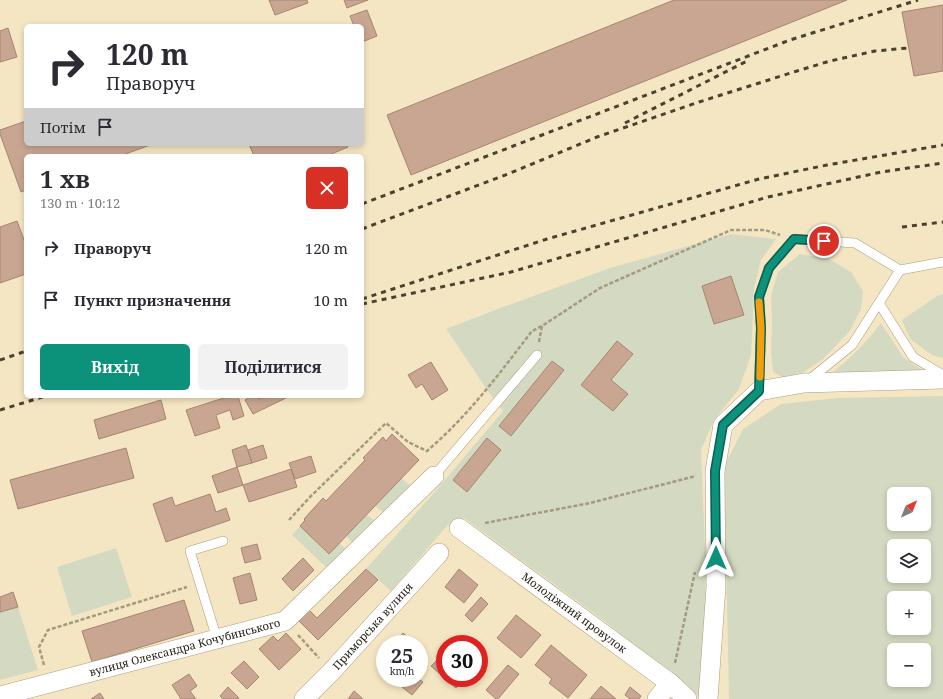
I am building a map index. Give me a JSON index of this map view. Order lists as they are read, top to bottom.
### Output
{
  "streets": {
    "street": ["Молодіжний провулок", "Приморська вулиця", "вулиця Олександра Кочубинського"]
  },
  "north": "top right",
  "page": {
    "turn": ["120 m", "Праворуч"],
    "then": "Потім",
    "heading": ["1 хв", "130 m · 10:12"],
    "list": [
      {
        "name": "Праворуч",
        "value": "120 m"
      },
      {
        "name": "Пункт призначення",
        "value": "10 m"
      }
    ],
    "buttons": ["Вихід", "Поділитися"],
    "map_buttons": ["+", "−"],
    "speed": "25 km/h",
    "limit": "30"
  }
}
